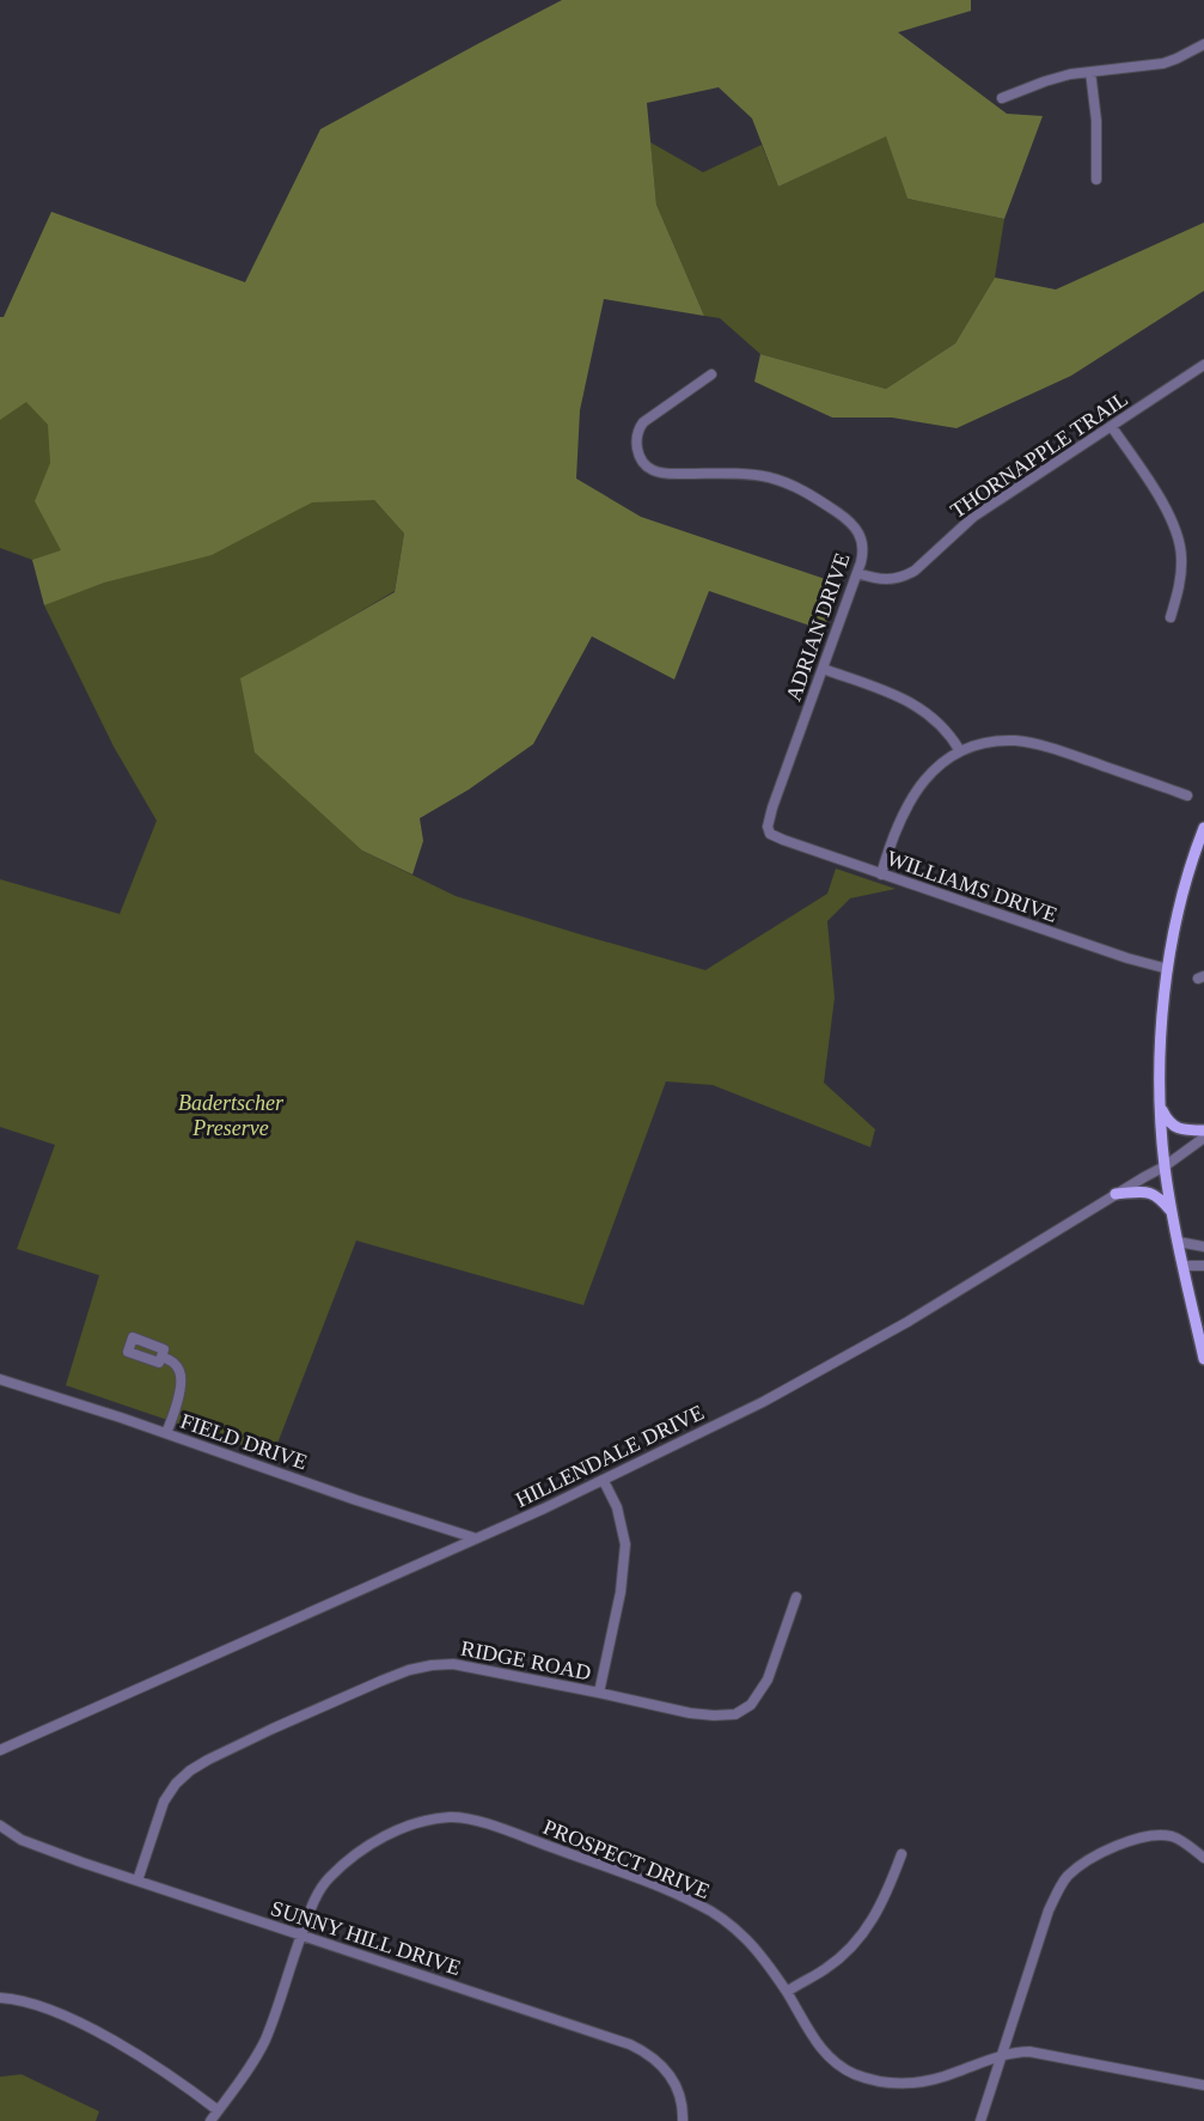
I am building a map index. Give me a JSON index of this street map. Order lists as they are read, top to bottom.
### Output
{
  "streets": {
    "street": [
      "THORNAPPLE TRAIL",
      "ADRIAN DRIVE",
      "WILLIAMS DRIVE",
      "FIELD DRIVE",
      "HILLENDALE DRIVE",
      "RIDGE ROAD",
      "PROSPECT DRIVE",
      "SUNNY HILL DRIVE"
    ]
  },
  "crossings": [
    ["THORNAPPLE TRAIL", "ADRIAN DRIVE"],
    ["ADRIAN DRIVE", "WILLIAMS DRIVE"],
    ["FIELD DRIVE", "HILLENDALE DRIVE"],
    ["RIDGE ROAD", "SUNNY HILL DRIVE"],
    ["PROSPECT DRIVE", "SUNNY HILL DRIVE"]
  ],
  "parks": ["Badertscher Preserve"]
}
